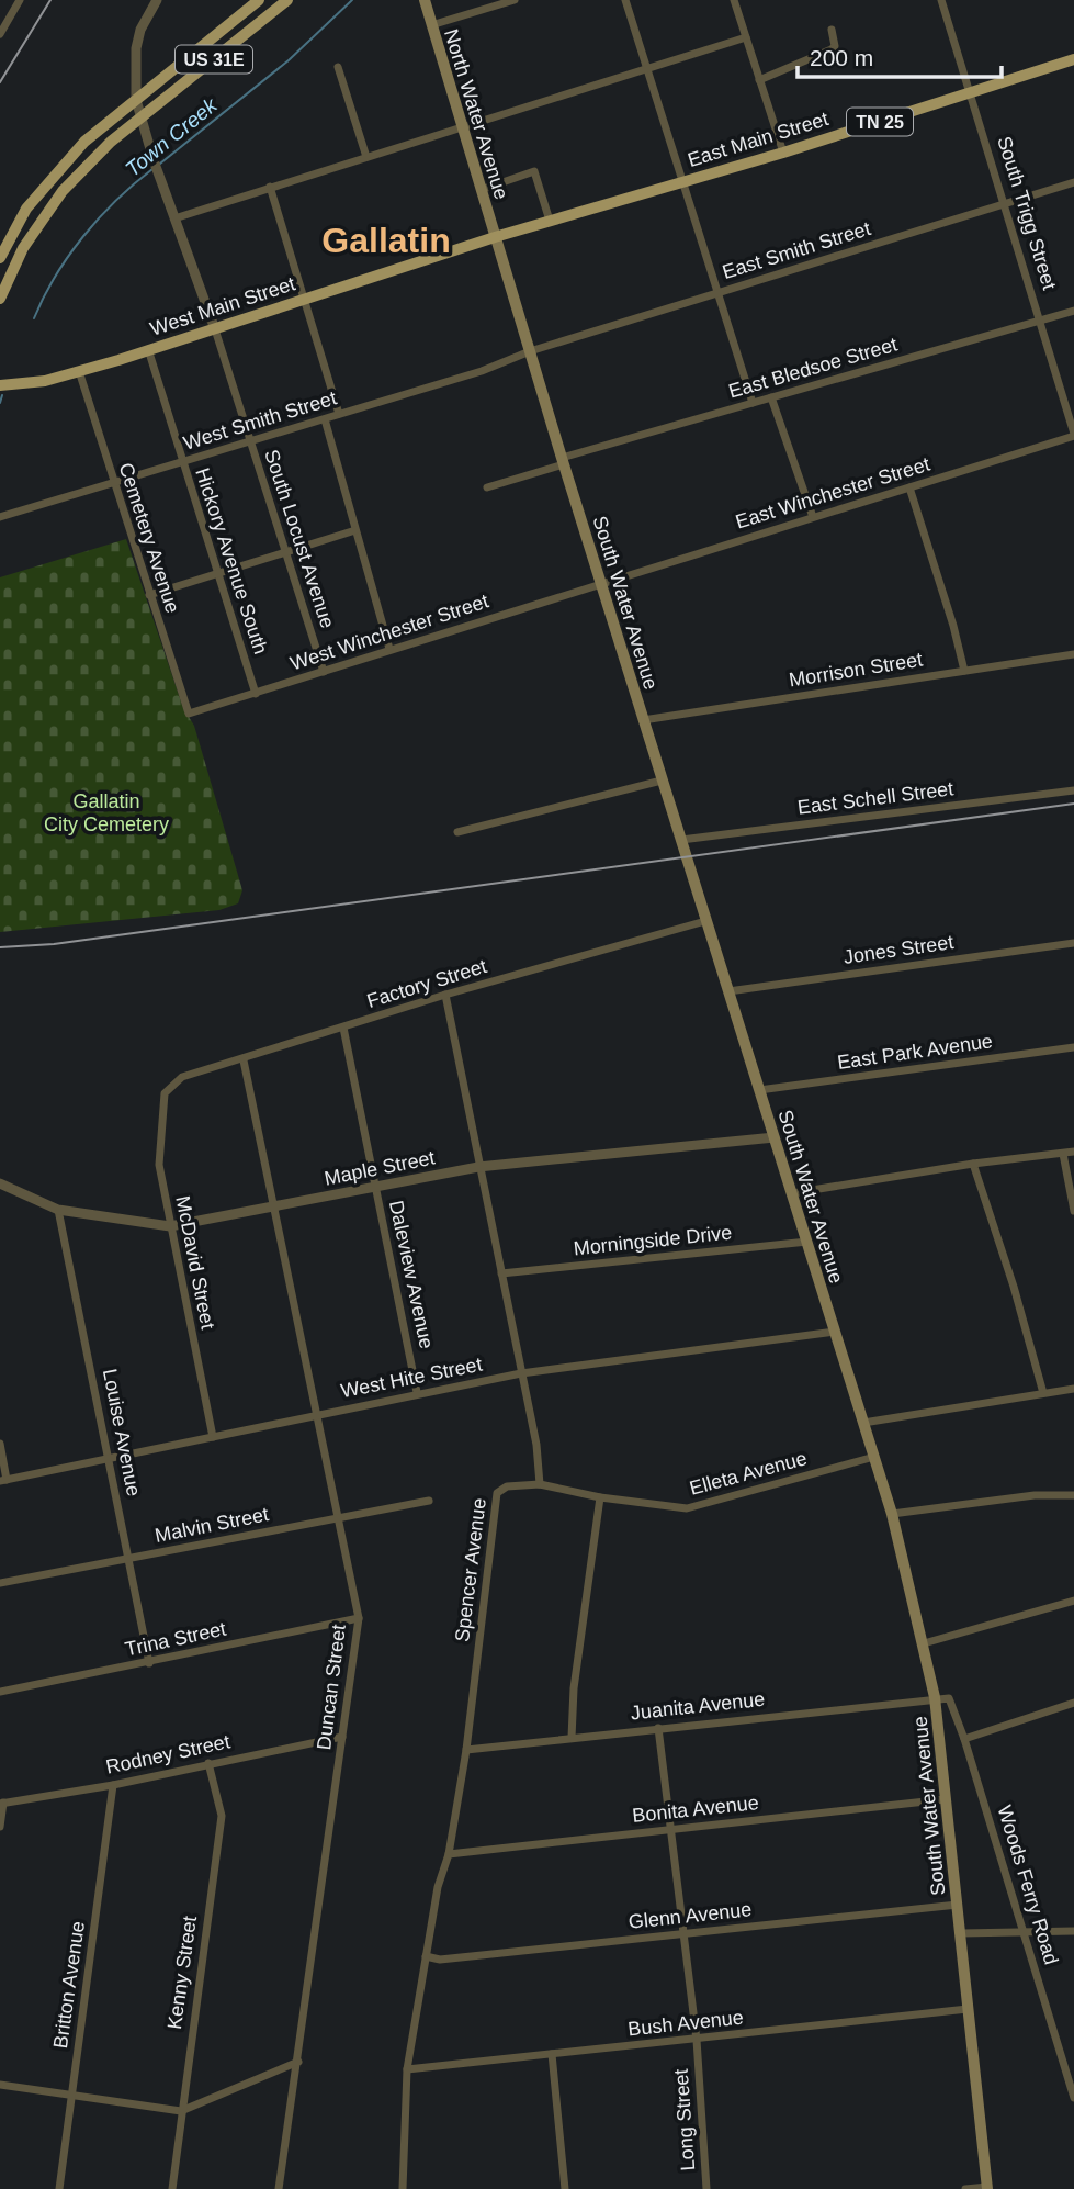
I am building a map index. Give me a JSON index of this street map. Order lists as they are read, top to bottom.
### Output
{
  "streets": {
    "main road": [
      "US 31E",
      "North Water Avenue",
      "TN 25",
      "East Main Street",
      "West Main Street",
      "South Water Avenue"
    ],
    "street": [
      "South Trigg Street",
      "East Smith Street",
      "East Bledsoe Street",
      "West Smith Street",
      "East Winchester Street",
      "Cemetery Avenue",
      "South Locust Avenue",
      "Hickory Avenue South",
      "West Winchester Street",
      "Morrison Street",
      "East Schell Street",
      "Jones Street",
      "Factory Street",
      "East Park Avenue",
      "Maple Street",
      "Morningside Drive",
      "McDavid Street",
      "Daleview Avenue",
      "West Hite Street",
      "Louise Avenue",
      "Elleta Avenue",
      "Malvin Street",
      "Spencer Avenue",
      "Trina Street",
      "Duncan Street",
      "Juanita Avenue",
      "Rodney Street",
      "Bonita Avenue",
      "Woods Ferry Road",
      "Glenn Avenue",
      "Kenny Street",
      "Britton Avenue",
      "Bush Avenue",
      "Long Street"
    ]
  },
  "crossings": [
    ["North Water Avenue", "East Main Street"],
    ["North Water Avenue", "West Main Street"],
    ["North Water Avenue", "South Water Avenue"],
    ["East Main Street", "South Trigg Street"],
    ["East Main Street", "West Main Street"],
    ["East Main Street", "South Water Avenue"],
    ["South Trigg Street", "East Smith Street"],
    ["South Trigg Street", "East Bledsoe Street"],
    ["South Trigg Street", "East Winchester Street"],
    ["East Smith Street", "West Smith Street"],
    ["East Smith Street", "South Water Avenue"],
    ["West Main Street", "Cemetery Avenue"],
    ["West Main Street", "South Locust Avenue"],
    ["West Main Street", "Hickory Avenue South"],
    ["West Main Street", "South Water Avenue"],
    ["East Bledsoe Street", "South Water Avenue"],
    ["West Smith Street", "Cemetery Avenue"],
    ["West Smith Street", "South Locust Avenue"],
    ["West Smith Street", "Hickory Avenue South"],
    ["West Smith Street", "South Water Avenue"],
    ["East Winchester Street", "South Water Avenue"],
    ["East Winchester Street", "West Winchester Street"],
    ["Cemetery Avenue", "West Winchester Street"],
    ["South Locust Avenue", "West Winchester Street"],
    ["Hickory Avenue South", "West Winchester Street"],
    ["South Water Avenue", "West Winchester Street"],
    ["South Water Avenue", "Morrison Street"],
    ["South Water Avenue", "East Schell Street"],
    ["South Water Avenue", "Jones Street"],
    ["South Water Avenue", "Factory Street"],
    ["South Water Avenue", "East Park Avenue"],
    ["South Water Avenue", "Maple Street"],
    ["South Water Avenue", "Morningside Drive"],
    ["South Water Avenue", "West Hite Street"],
    ["South Water Avenue", "Elleta Avenue"],
    ["South Water Avenue", "Juanita Avenue"],
    ["South Water Avenue", "Bonita Avenue"],
    ["South Water Avenue", "Woods Ferry Road"],
    ["South Water Avenue", "Glenn Avenue"],
    ["South Water Avenue", "Bush Avenue"],
    ["Factory Street", "McDavid Street"],
    ["Factory Street", "Daleview Avenue"],
    ["Factory Street", "Duncan Street"],
    ["Maple Street", "McDavid Street"],
    ["Maple Street", "Daleview Avenue"],
    ["Maple Street", "Louise Avenue"],
    ["Maple Street", "Duncan Street"],
    ["McDavid Street", "West Hite Street"],
    ["Daleview Avenue", "West Hite Street"],
    ["West Hite Street", "Louise Avenue"],
    ["West Hite Street", "Duncan Street"],
    ["Louise Avenue", "Malvin Street"],
    ["Louise Avenue", "Trina Street"],
    ["Elleta Avenue", "Spencer Avenue"],
    ["Malvin Street", "Duncan Street"],
    ["Spencer Avenue", "Juanita Avenue"],
    ["Spencer Avenue", "Bonita Avenue"],
    ["Spencer Avenue", "Glenn Avenue"],
    ["Spencer Avenue", "Bush Avenue"],
    ["Trina Street", "Duncan Street"],
    ["Duncan Street", "Rodney Street"],
    ["Juanita Avenue", "Woods Ferry Road"],
    ["Juanita Avenue", "Long Street"],
    ["Rodney Street", "Kenny Street"],
    ["Rodney Street", "Britton Avenue"],
    ["Bonita Avenue", "Long Street"],
    ["Glenn Avenue", "Long Street"],
    ["Bush Avenue", "Long Street"]
  ],
  "districts": ["Gallatin"],
  "water": ["Town Creek"],
  "parks": ["Gallatin City Cemetery"],
  "scale_bar": "200 m"
}
